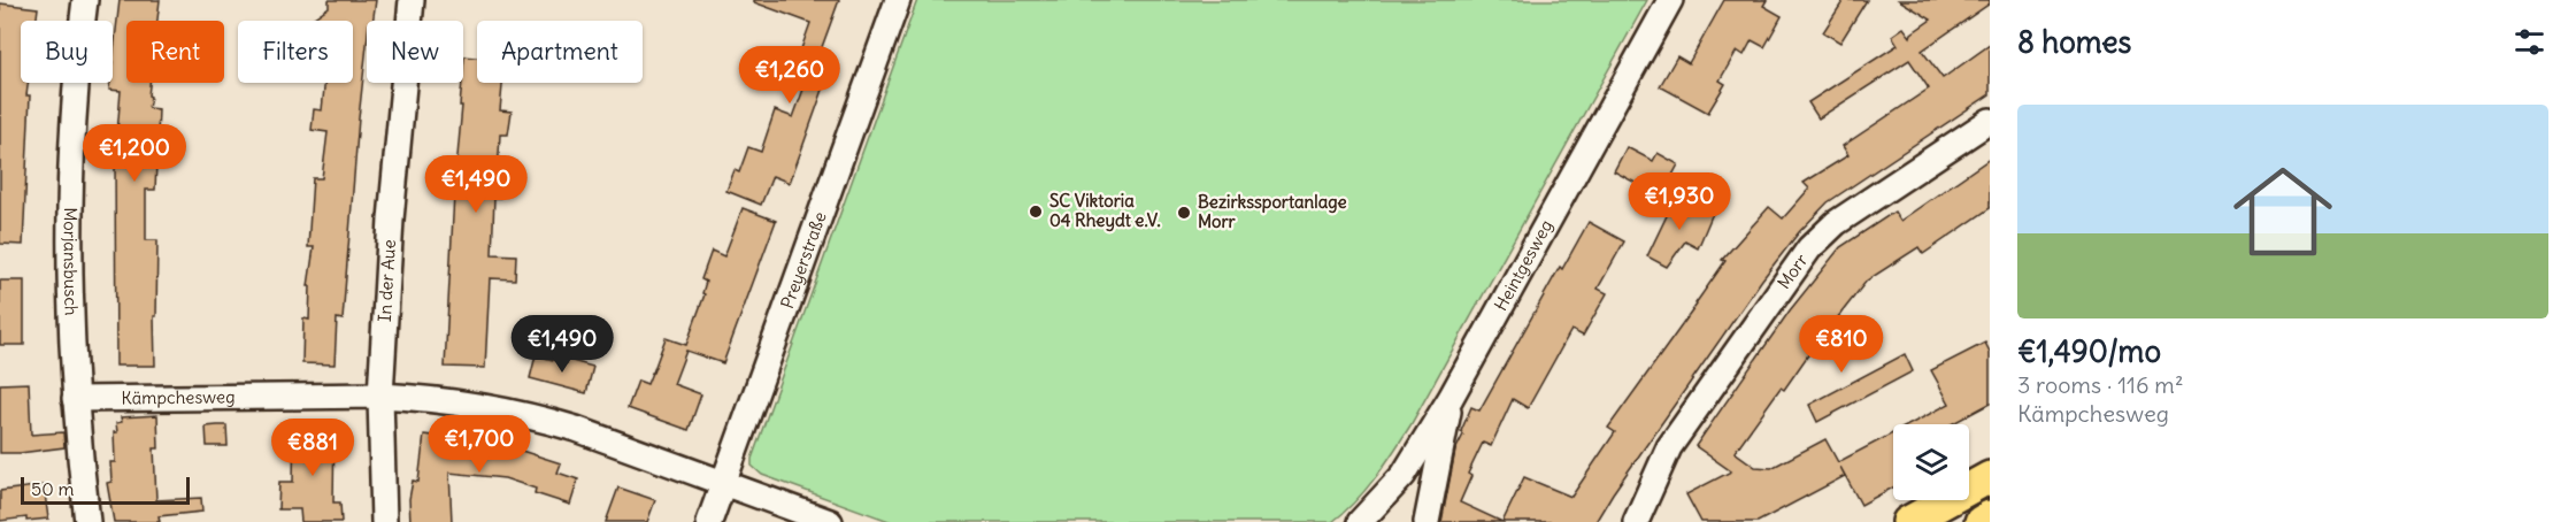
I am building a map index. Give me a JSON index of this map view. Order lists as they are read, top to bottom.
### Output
{
  "streets": {
    "street": [
      "Morjansbusch",
      "Preyerstraße",
      "Heintgesweg",
      "Morr",
      "In der Aue",
      "Kämpchesweg"
    ]
  },
  "crossings": [
    ["Morjansbusch", "Kämpchesweg"],
    ["Preyerstraße", "Kämpchesweg"],
    ["In der Aue", "Kämpchesweg"]
  ],
  "places": ["SC Viktoria 04 Rheydt e.V.", "Bezirkssportanlage Morr"],
  "scale_bar": "50 m",
  "page": {
    "heading": "8 homes",
    "chip": [
      "Buy",
      "Rent",
      "Filters",
      "New",
      "Apartment"
    ],
    "price": [
      "€1,260",
      "€1,200",
      "€1,490",
      "€1,930",
      "€1,490",
      "€810",
      "€1,700",
      "€881"
    ],
    "list": [
      {
        "name": "€1,490/mo",
        "note": "3 rooms · 116 m² · Kämpchesweg"
      }
    ],
    "scale": "50 m"
  }
}
